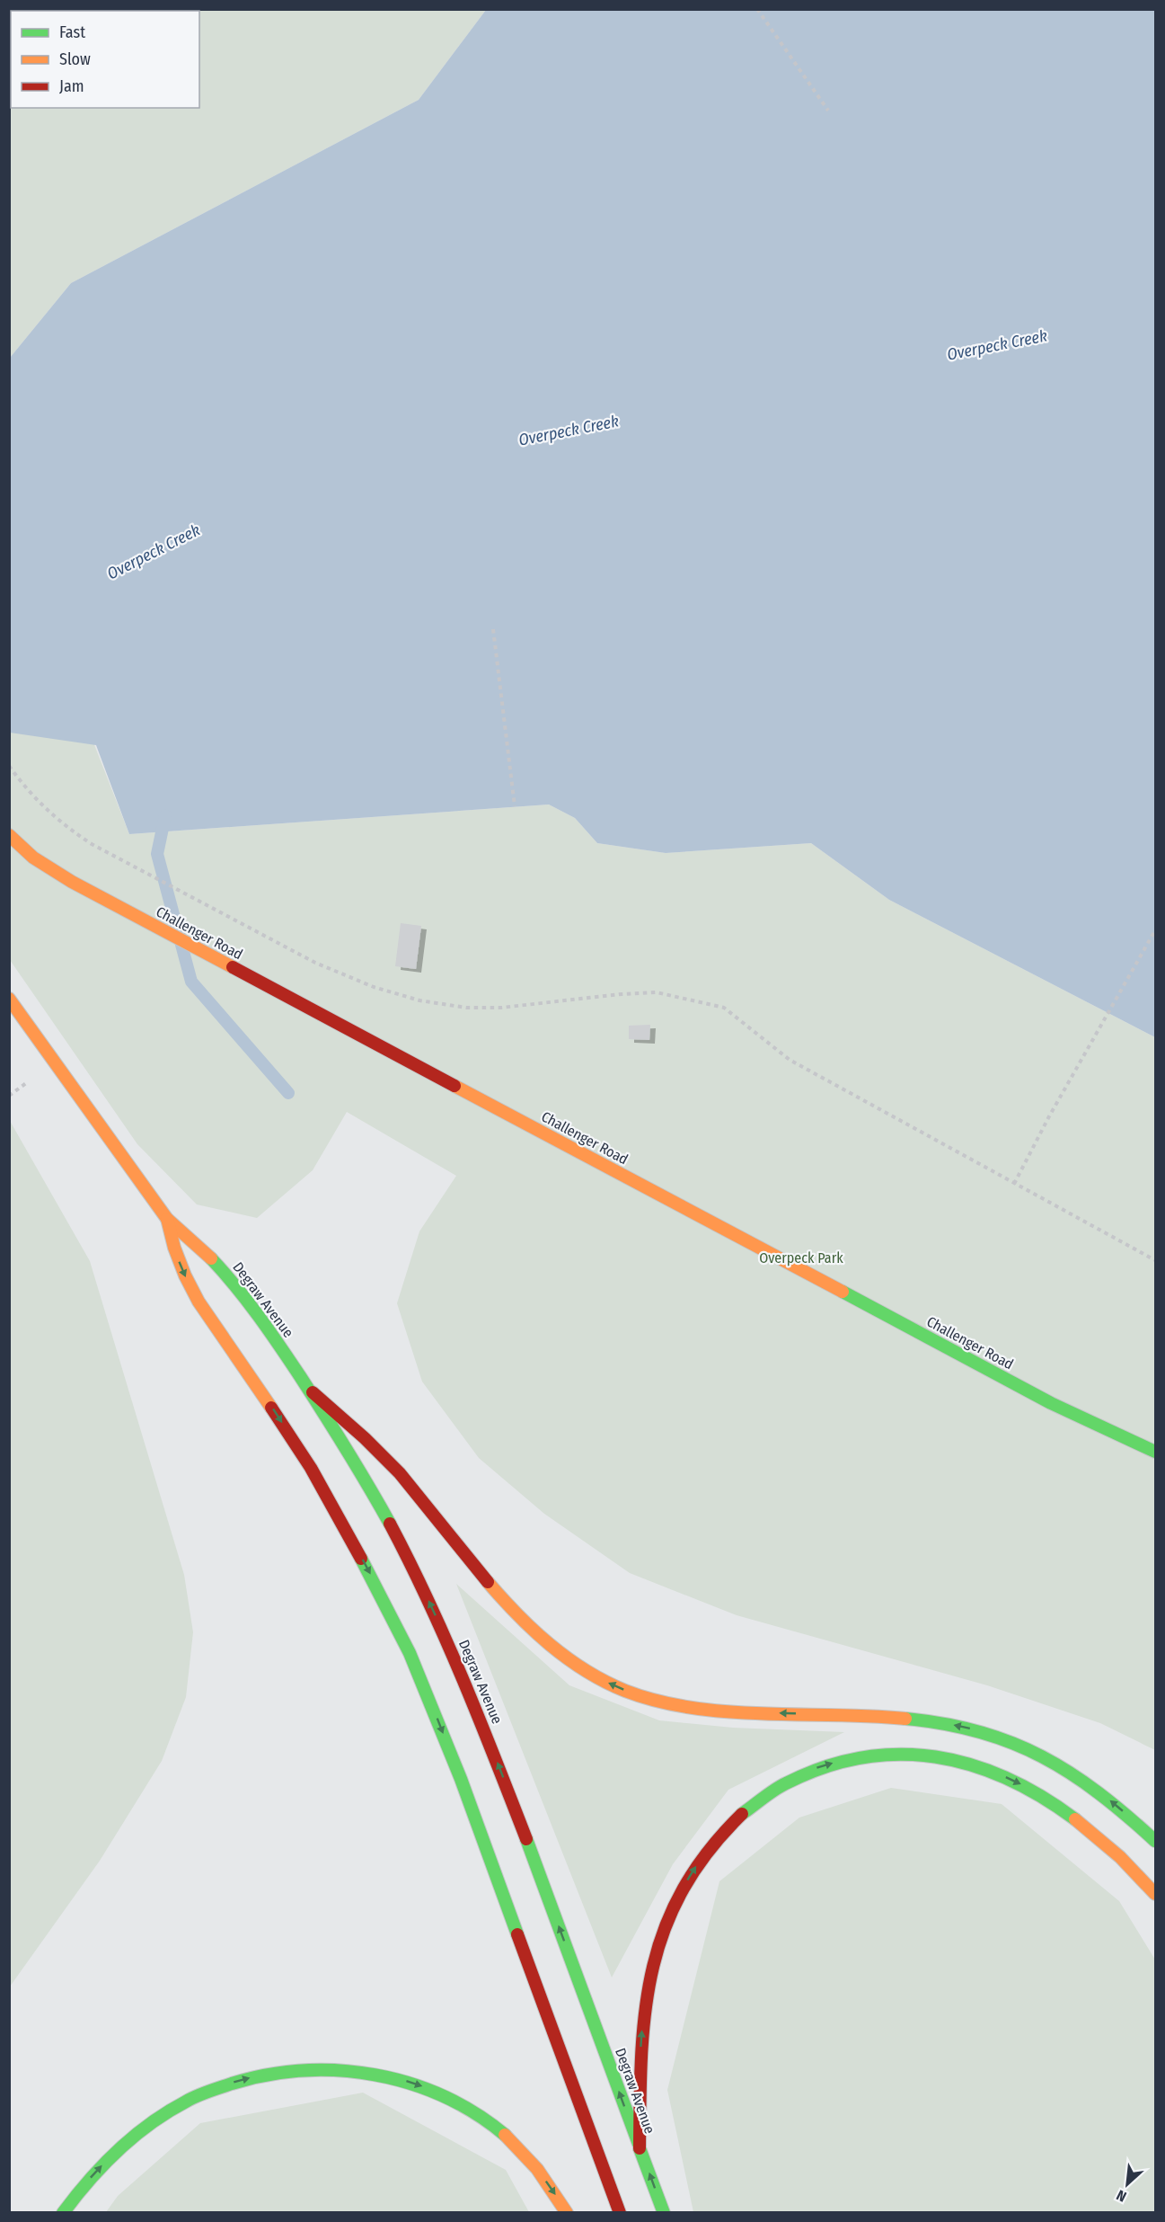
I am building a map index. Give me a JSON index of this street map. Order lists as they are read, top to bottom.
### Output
{
  "streets": {
    "main road": ["Challenger Road", "Degraw Avenue"]
  },
  "water": ["Overpeck Creek"],
  "parks": ["Overpeck Park"],
  "legend": ["Fast", "Slow", "Jam"],
  "north": "bottom left"
}
